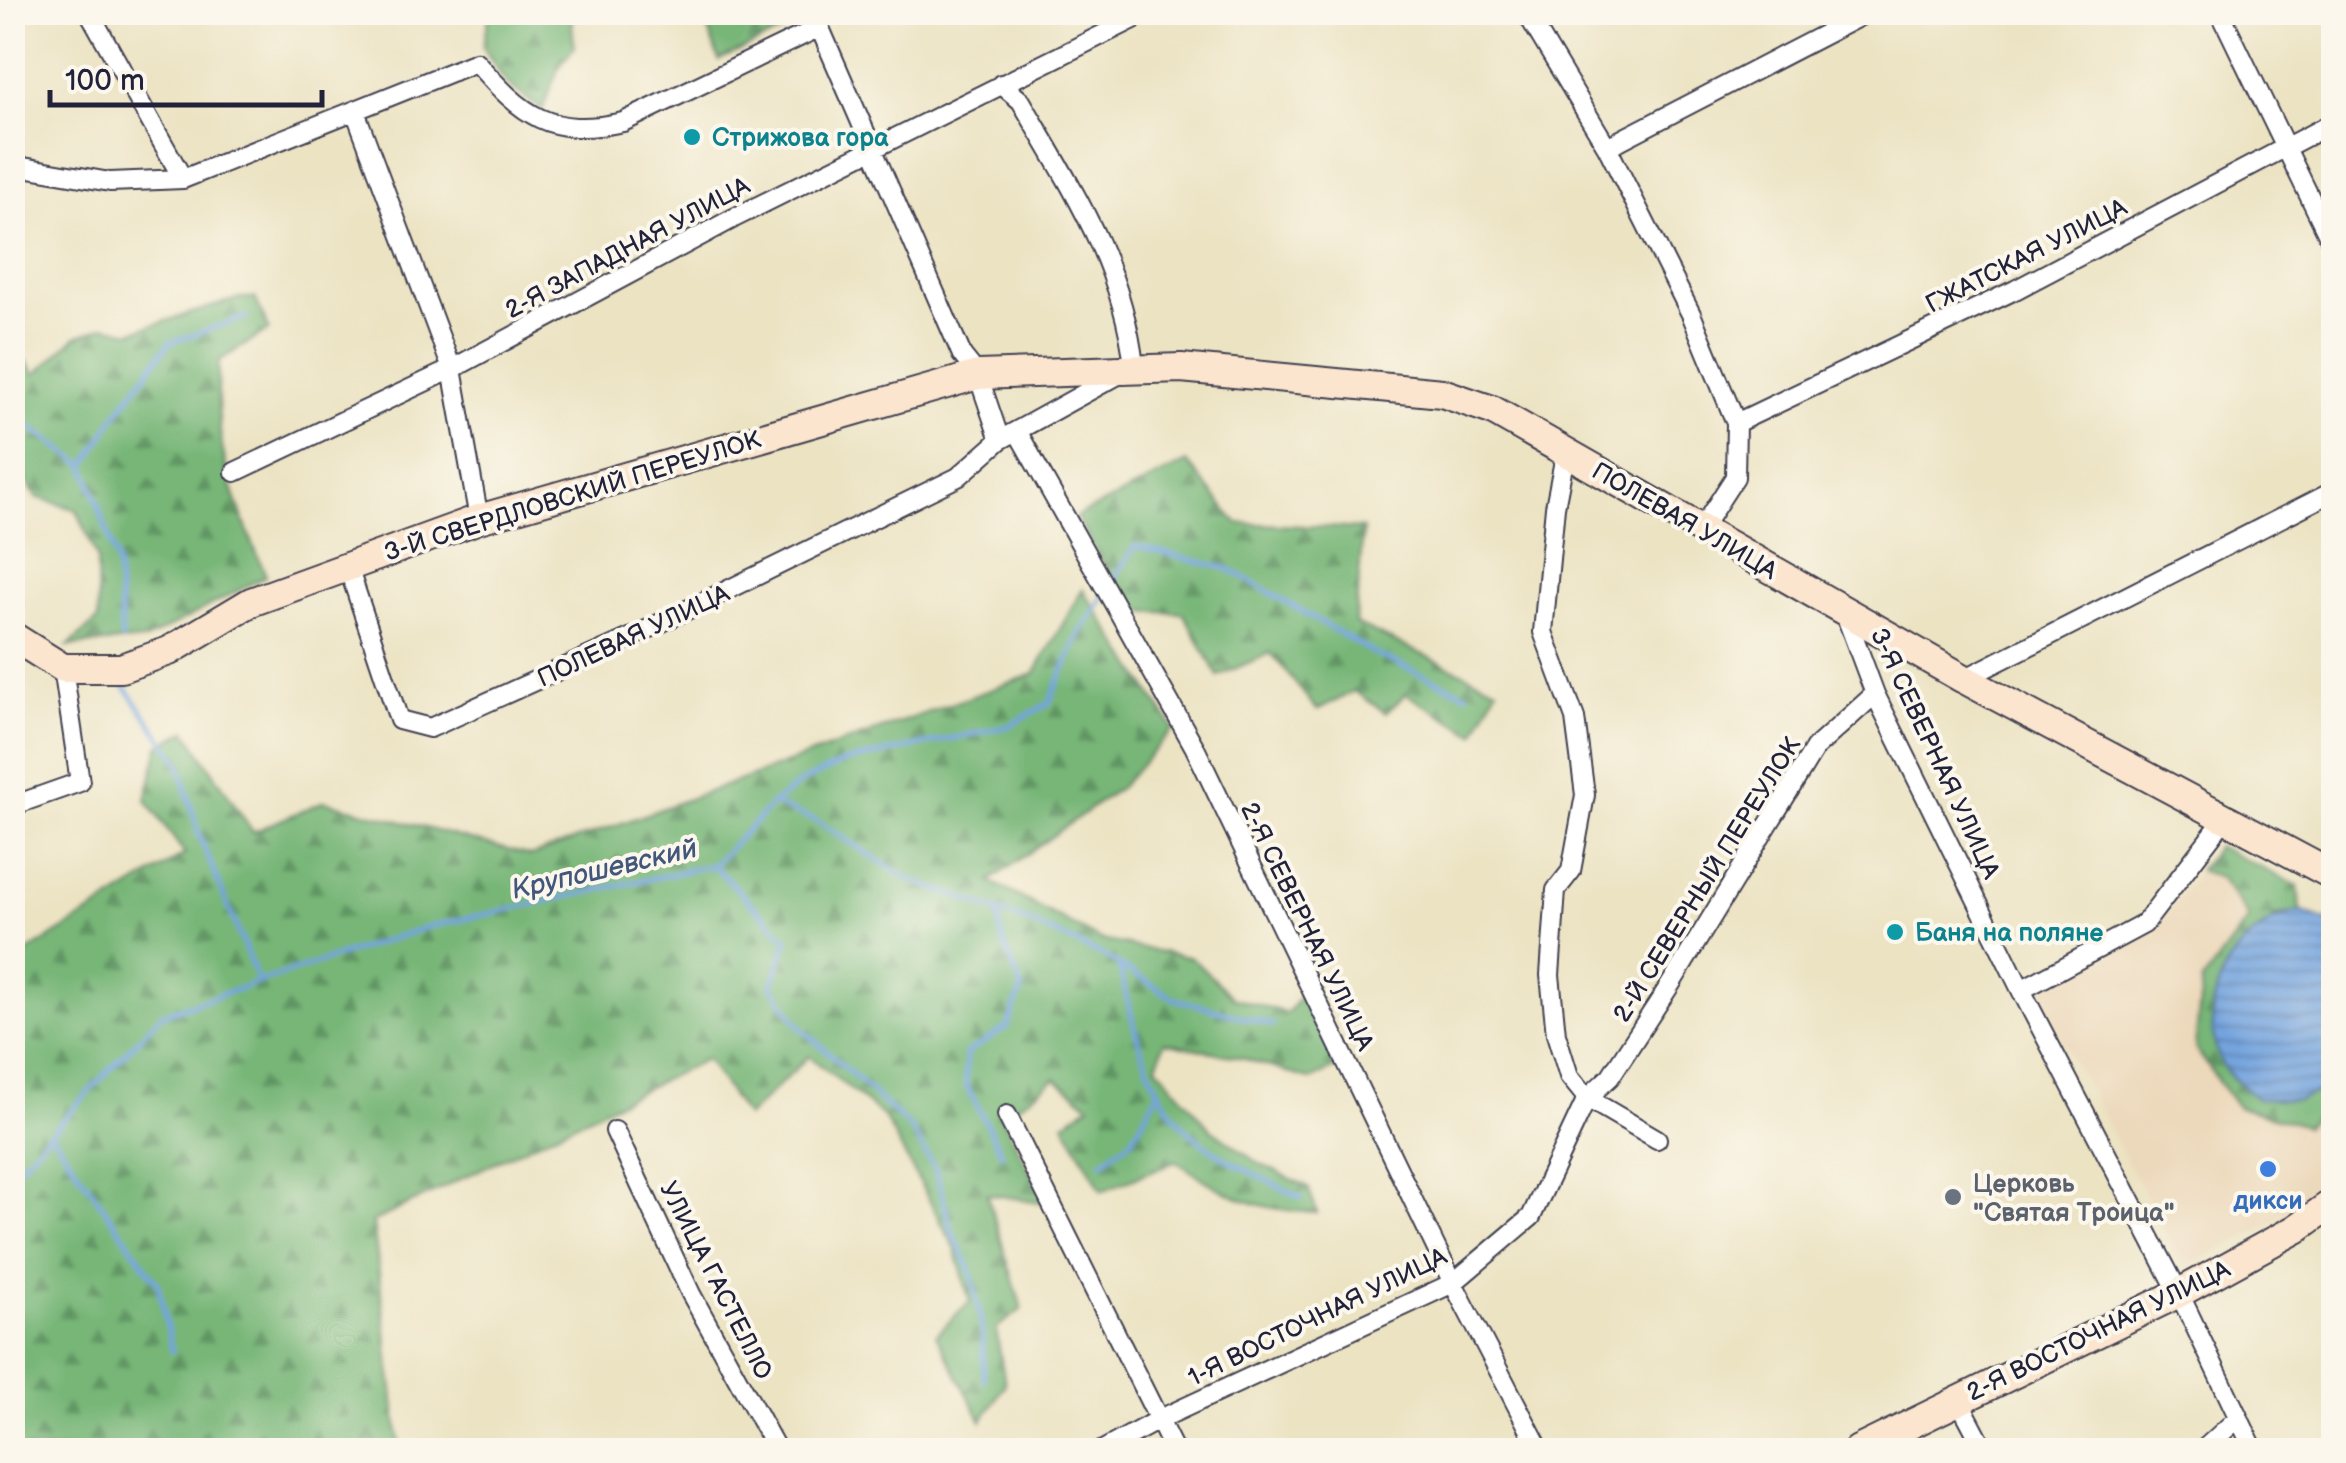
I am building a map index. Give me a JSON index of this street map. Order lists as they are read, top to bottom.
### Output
{
  "streets": {
    "main road": ["3-Й СВЕРДЛОВСКИЙ ПЕРЕУЛОК", "ПОЛЕВАЯ УЛИЦА", "2-Я ВОСТОЧНАЯ УЛИЦА"],
    "street": [
      "2-Я ЗАПАДНАЯ УЛИЦА",
      "ГЖАТСКАЯ УЛИЦА",
      "3-Я СЕВЕРНАЯ УЛИЦА",
      "2-Й СЕВЕРНЫЙ ПЕРЕУЛОК",
      "2-Я СЕВЕРНАЯ УЛИЦА",
      "УЛИЦА ГАСТЕЛЛО",
      "1-Я ВОСТОЧНАЯ УЛИЦА"
    ]
  },
  "crossings": [
    ["2-Я ЗАПАДНАЯ УЛИЦА", "2-Я СЕВЕРНАЯ УЛИЦА"],
    ["3-Й СВЕРДЛОВСКИЙ ПЕРЕУЛОК", "ПОЛЕВАЯ УЛИЦА"],
    ["3-Й СВЕРДЛОВСКИЙ ПЕРЕУЛОК", "2-Я СЕВЕРНАЯ УЛИЦА"],
    ["ПОЛЕВАЯ УЛИЦА", "3-Я СЕВЕРНАЯ УЛИЦА"],
    ["ПОЛЕВАЯ УЛИЦА", "2-Я СЕВЕРНАЯ УЛИЦА"],
    ["3-Я СЕВЕРНАЯ УЛИЦА", "2-Й СЕВЕРНЫЙ ПЕРЕУЛОК"],
    ["3-Я СЕВЕРНАЯ УЛИЦА", "2-Я ВОСТОЧНАЯ УЛИЦА"],
    ["2-Й СЕВЕРНЫЙ ПЕРЕУЛОК", "1-Я ВОСТОЧНАЯ УЛИЦА"],
    ["2-Я СЕВЕРНАЯ УЛИЦА", "1-Я ВОСТОЧНАЯ УЛИЦА"]
  ],
  "water": ["Крупошевский"],
  "places": [
    "Стрижова гора",
    "Баня на поляне",
    "дикси",
    "Церковь \"Святая Троица\""
  ],
  "scale_bar": "100 m"
}
